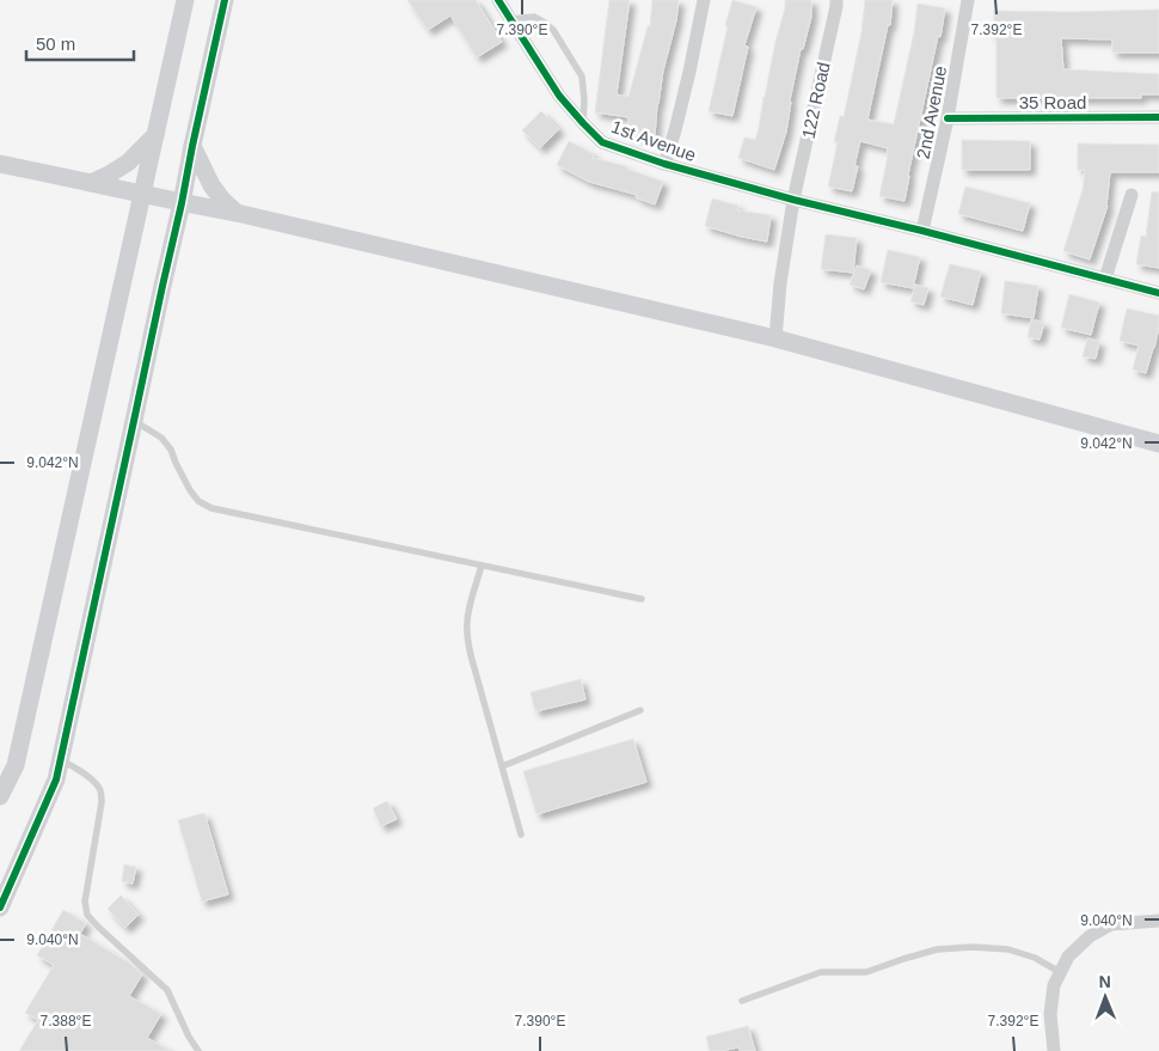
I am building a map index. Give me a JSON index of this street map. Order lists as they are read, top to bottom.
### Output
{
  "streets": {
    "street": [
      "122 Road",
      "35 Road",
      "2nd Avenue",
      "1st Avenue"
    ]
  },
  "crossings": [
    ["122 Road", "1st Avenue"],
    ["35 Road", "2nd Avenue"],
    ["2nd Avenue", "1st Avenue"]
  ],
  "scale_bar": "50 m",
  "north": "top",
  "coordinates": [
    "7.390°E",
    "7.392°E",
    "9.042°N",
    "9.040°N",
    "7.388°E"
  ]
}
